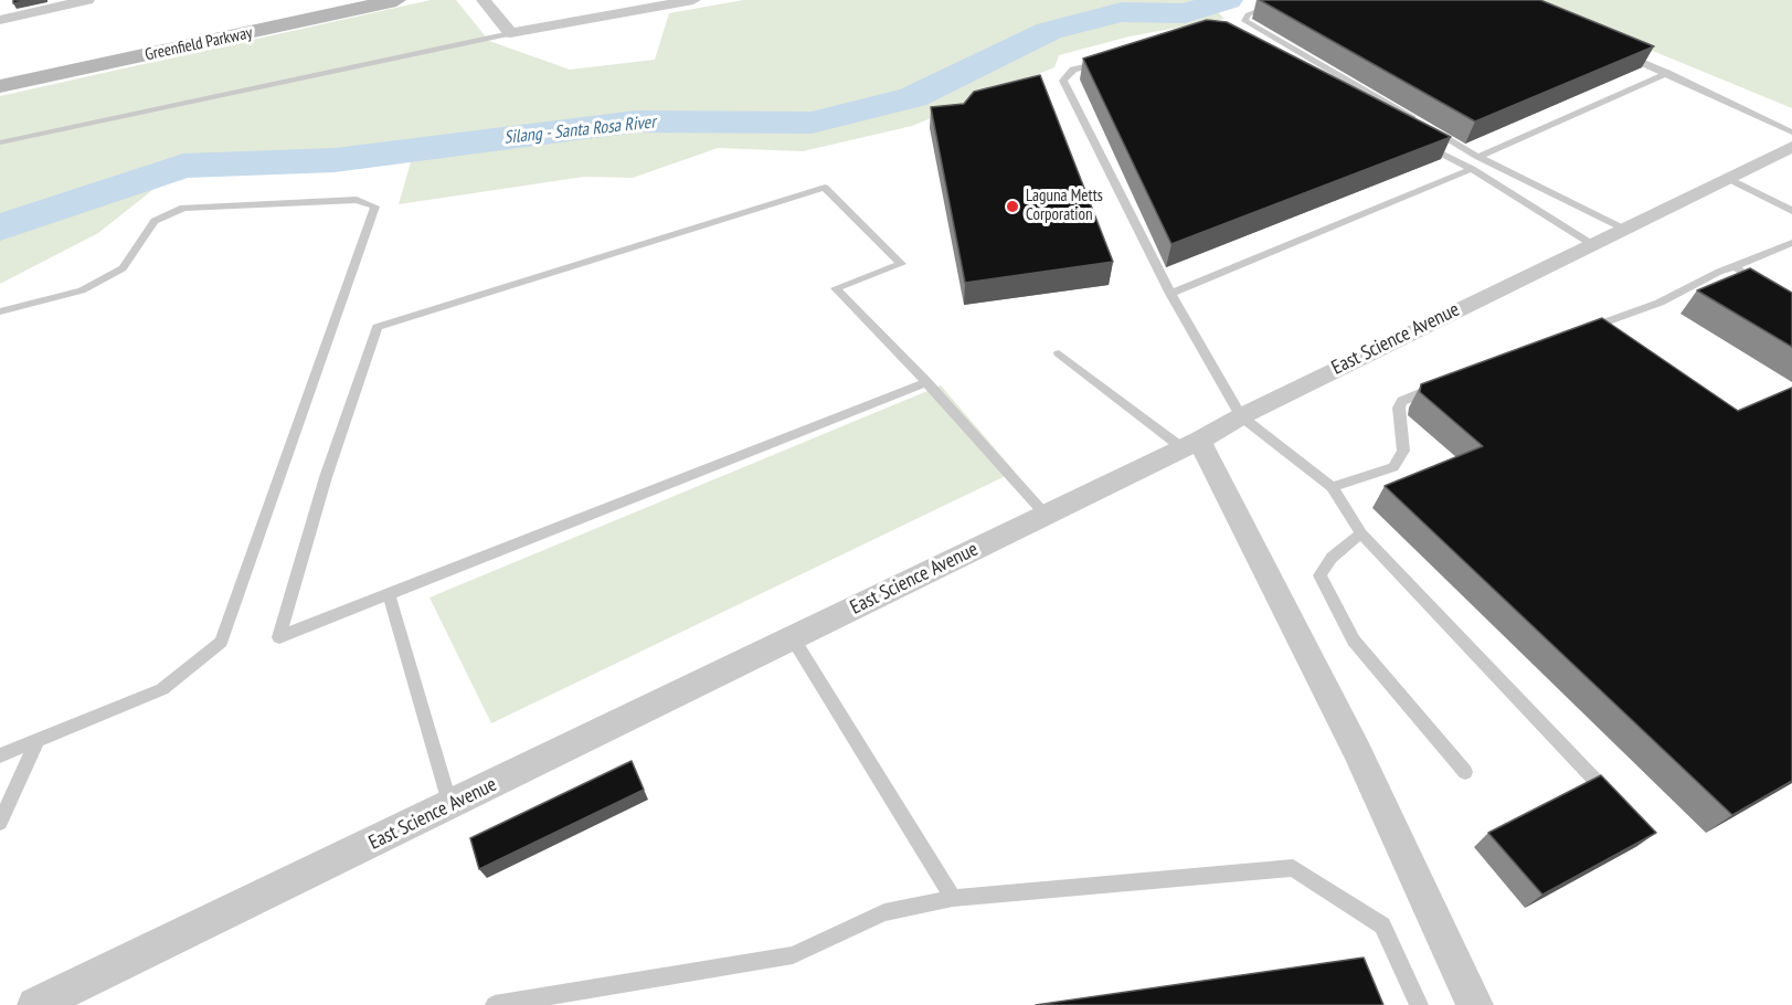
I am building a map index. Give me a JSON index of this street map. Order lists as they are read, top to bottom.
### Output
{
  "streets": {
    "main road": ["Greenfield Parkway"],
    "street": ["East Science Avenue"]
  },
  "water": ["Silang - Santa Rosa River"],
  "places": ["Laguna Metts Corporation"]
}
